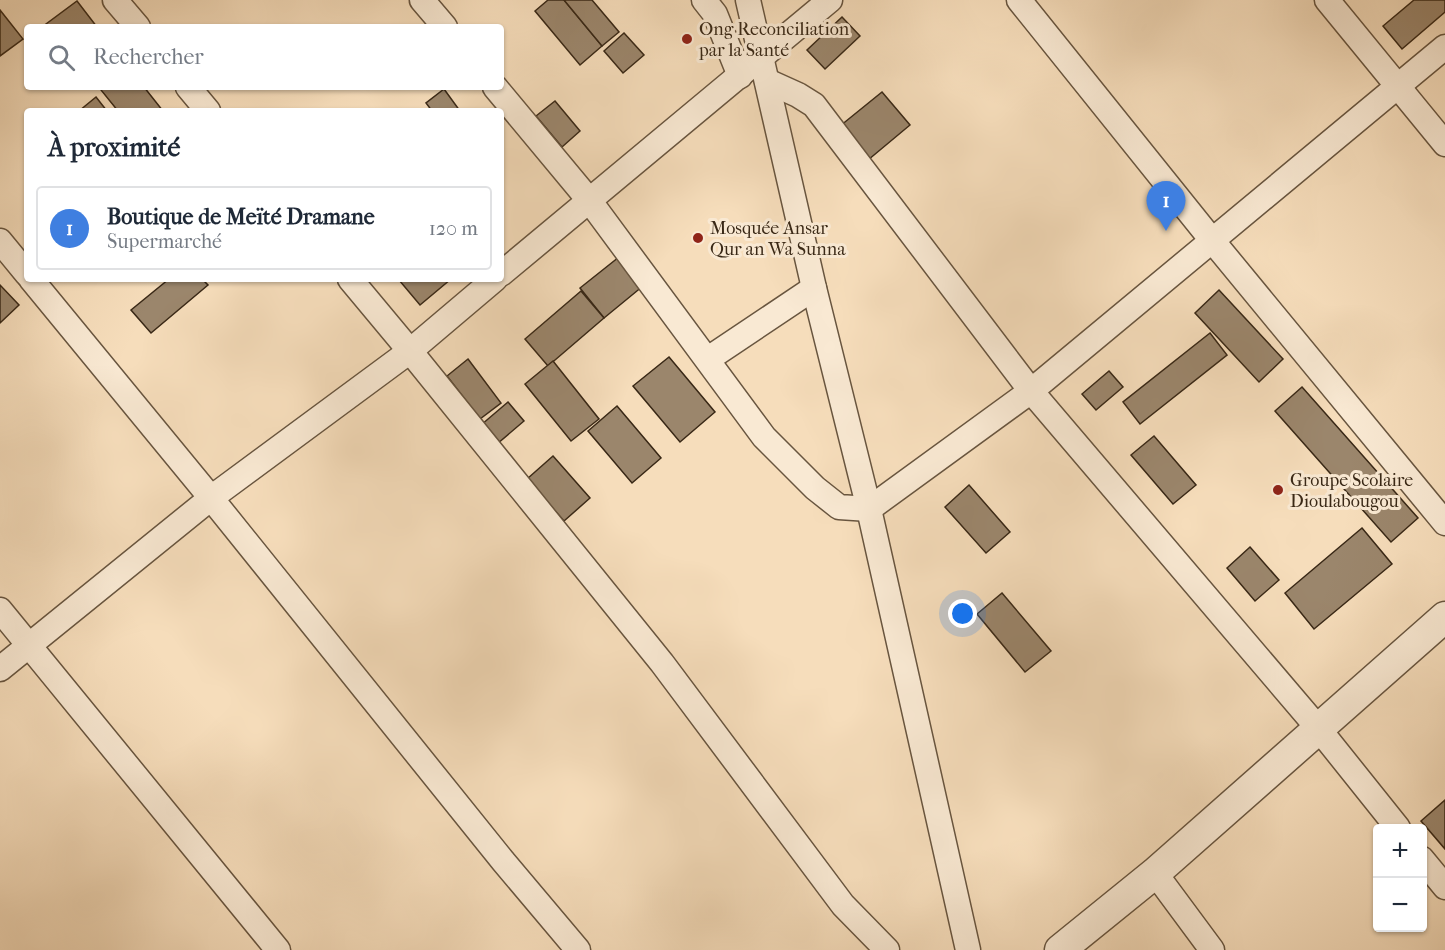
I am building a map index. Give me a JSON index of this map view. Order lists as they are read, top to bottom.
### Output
{
  "places": ["Ong Reconciliation par la Santé", "Mosquée Ansar Qur an Wa Sunna", "Groupe Scolaire Dioulabougou"],
  "page": {
    "search": "Rechercher",
    "heading": "À proximité",
    "pins": "1",
    "list": [
      {
        "mark": "1",
        "name": "Boutique de Meïté Dramane",
        "note": "Supermarché",
        "value": "120 m"
      }
    ],
    "map_buttons": ["+", "−"]
  }
}
